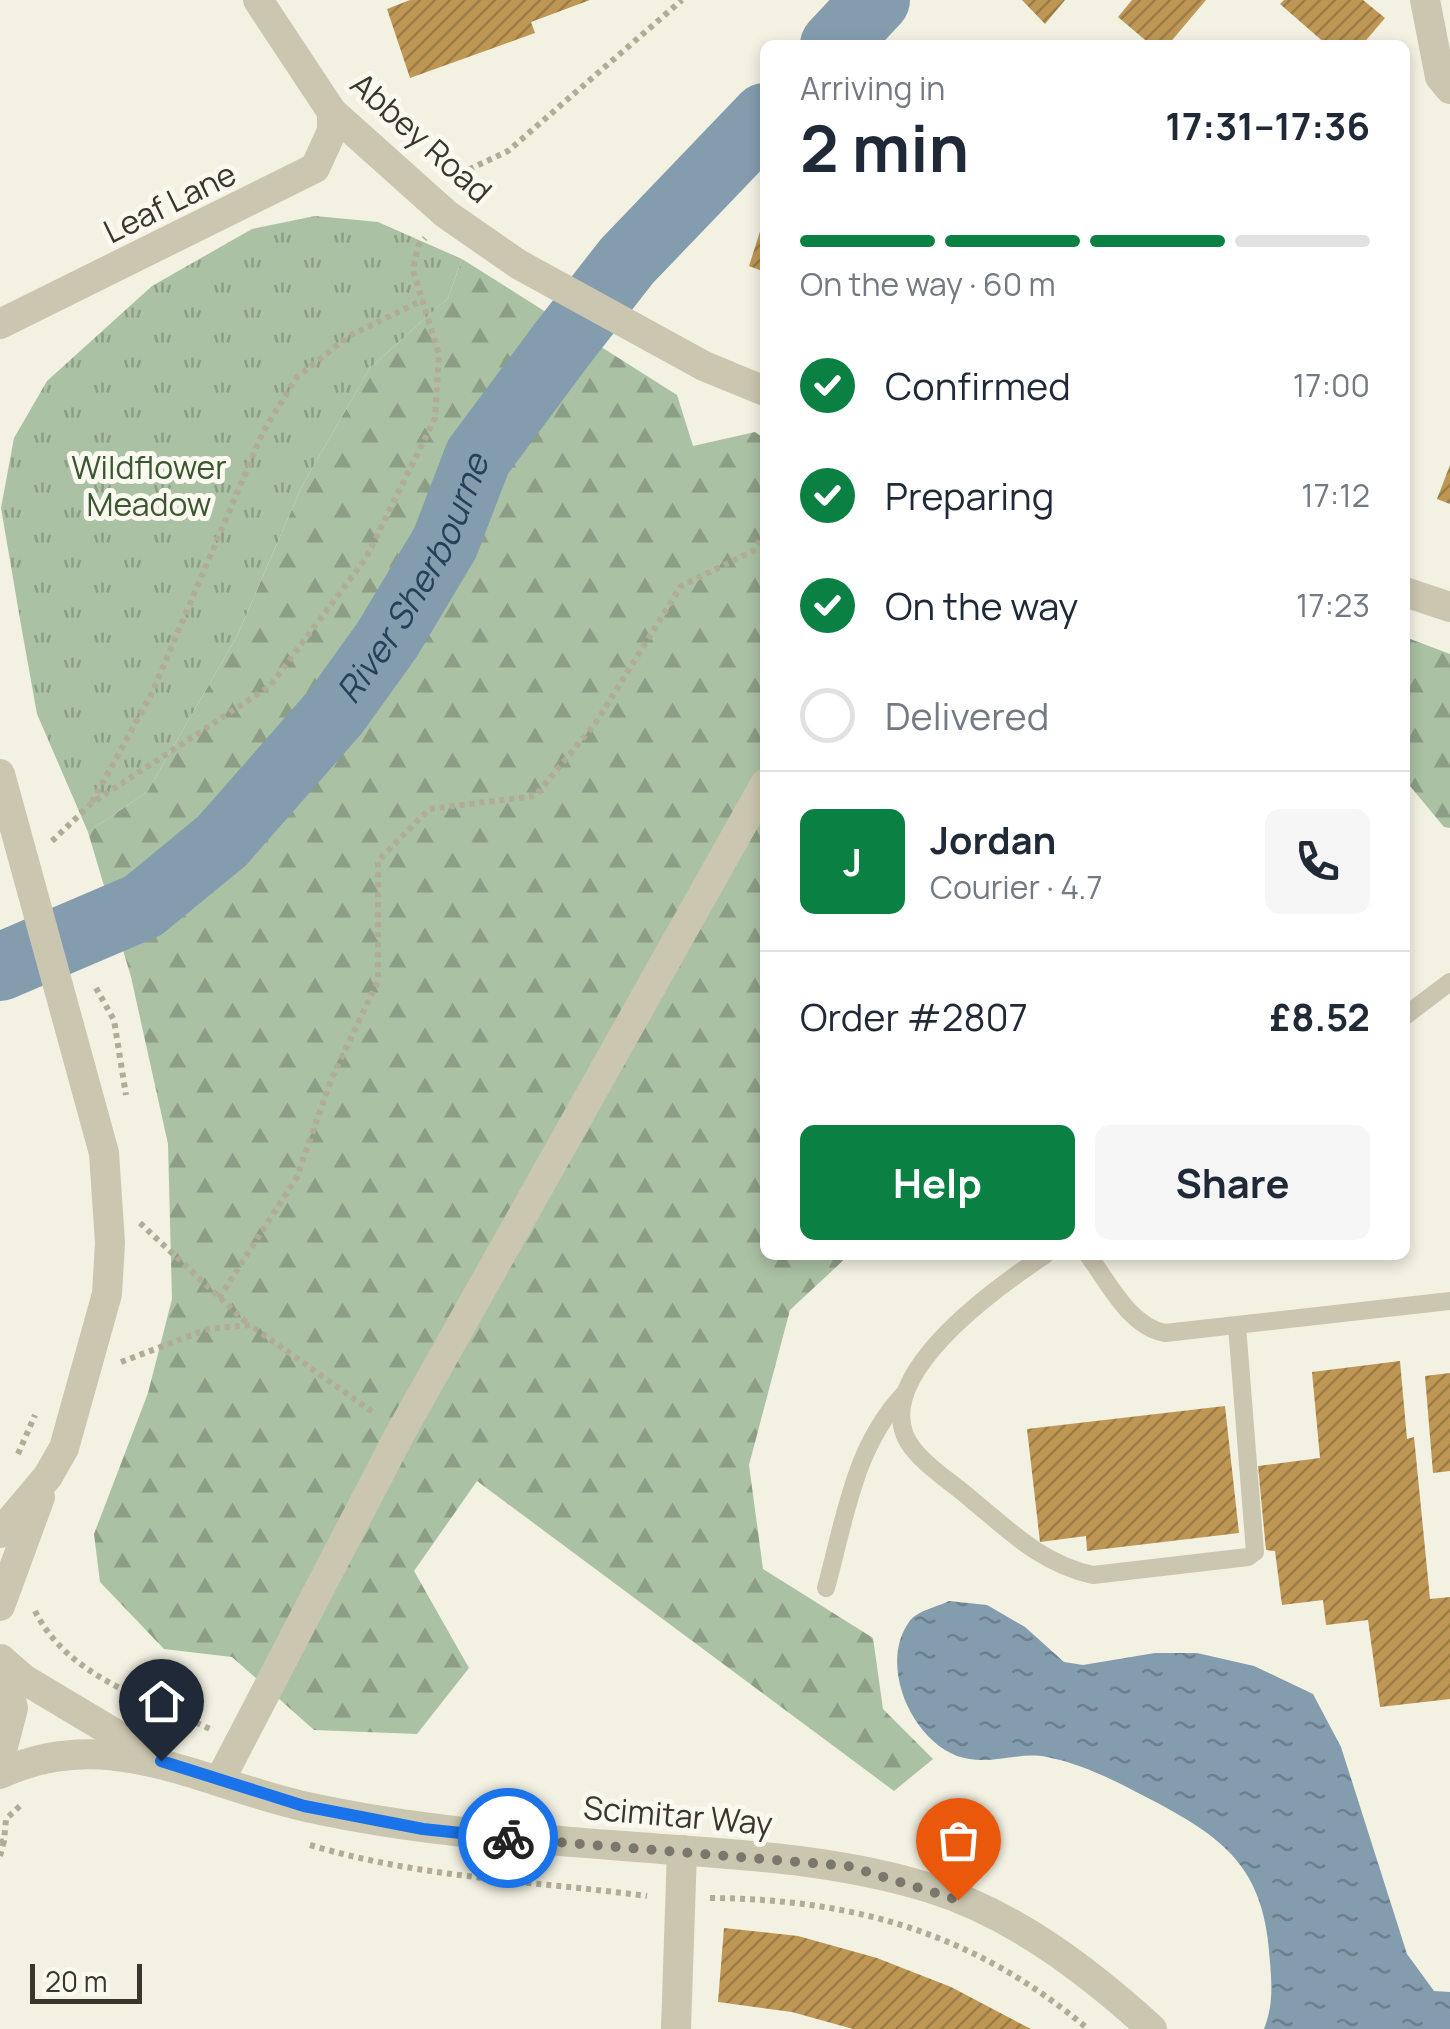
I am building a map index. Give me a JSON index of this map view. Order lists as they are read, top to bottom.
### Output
{
  "streets": {
    "street": ["Abbey Road", "Leaf Lane", "Scimitar Way"]
  },
  "crossings": [
    ["Abbey Road", "Leaf Lane"]
  ],
  "water": ["River Sherbourne"],
  "parks": ["Wildflower Meadow"],
  "scale_bar": "20 m",
  "page": {
    "heading": ["2 min", "Arriving in", "17:31–17:36"],
    "panel": [
      "Jordan",
      "Courier · 4.7",
      "Order #2807",
      "£8.52"
    ],
    "bar": "On the way · 60 m",
    "list": [
      ["Confirmed", "17:00"],
      ["Preparing", "17:12"],
      ["On the way", "17:23"],
      "Delivered"
    ],
    "round": "J",
    "buttons": ["Help", "Share"],
    "scale": "20 m"
  }
}
